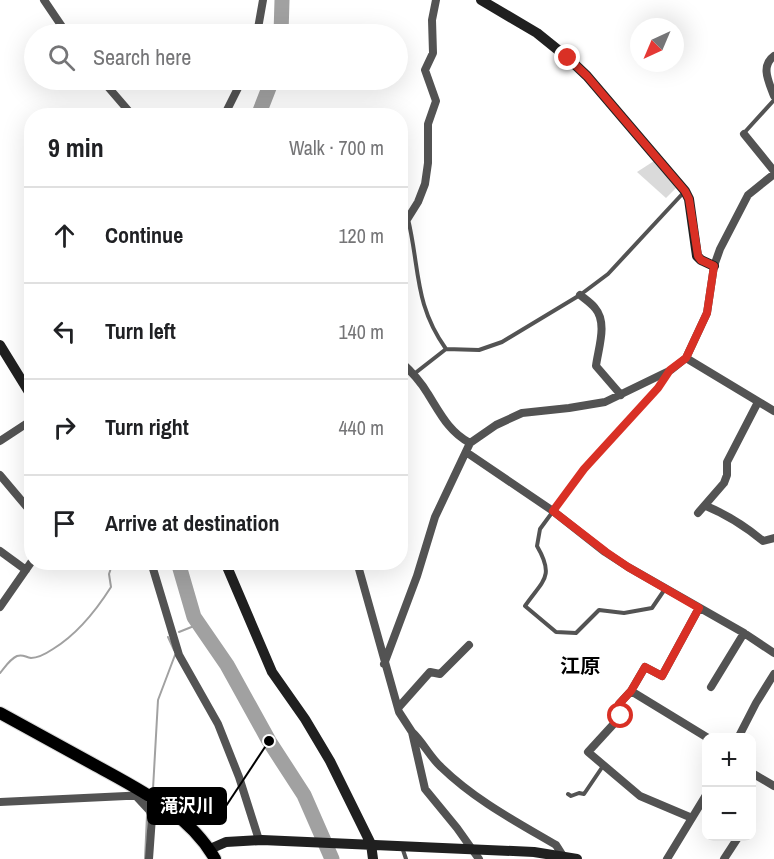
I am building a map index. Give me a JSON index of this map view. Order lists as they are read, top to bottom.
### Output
{
  "districts": ["江原"],
  "places": ["滝沢川"],
  "north": "bottom left",
  "page": {
    "search": "Search here",
    "heading": ["9 min", "Walk · 700 m"],
    "list": [
      ["Continue", "120 m"],
      ["Turn left", "140 m"],
      ["Turn right", "440 m"],
      "Arrive at destination"
    ],
    "map_buttons": ["+", "−"]
  }
}
